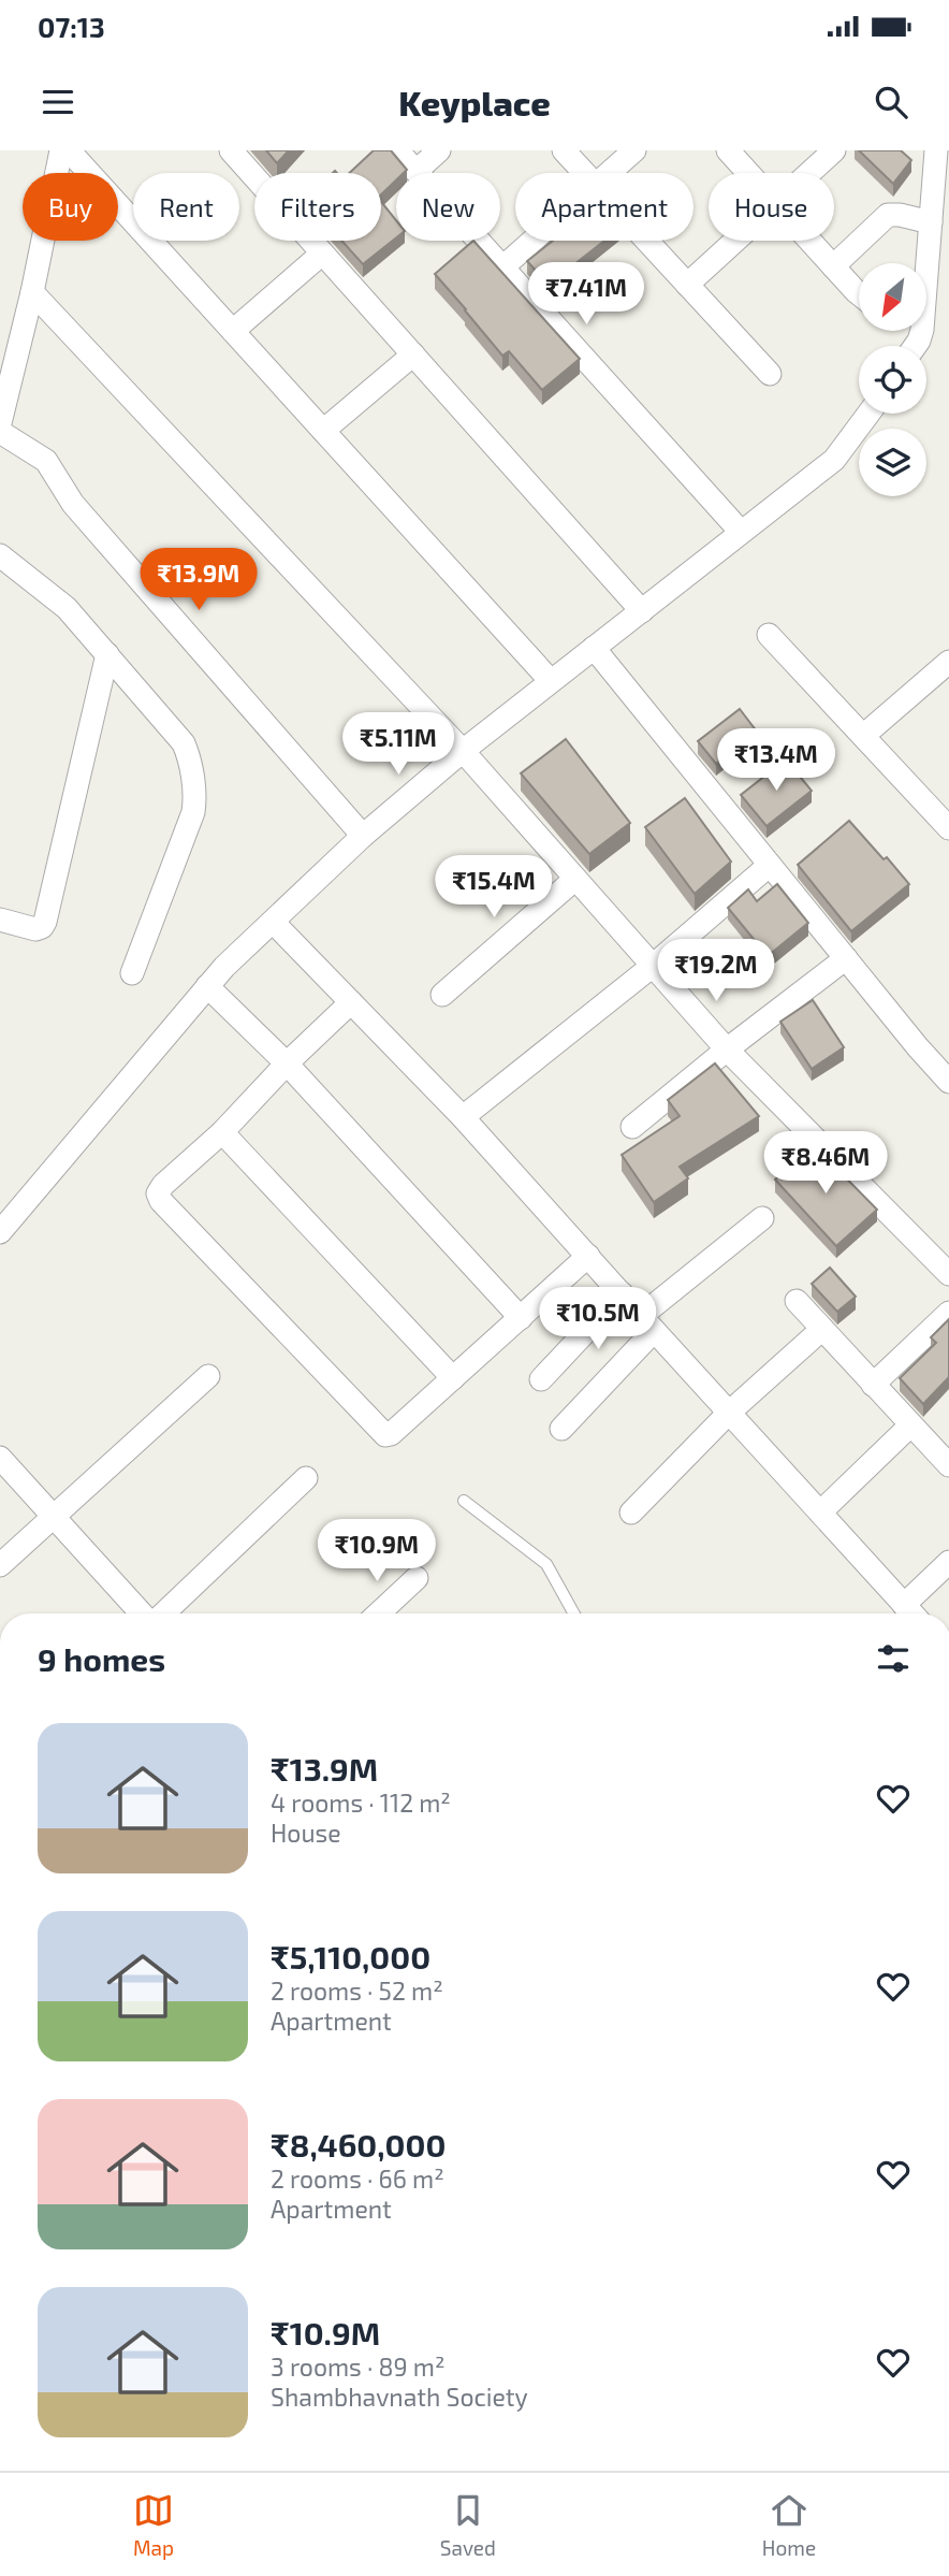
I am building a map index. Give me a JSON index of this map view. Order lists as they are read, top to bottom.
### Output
{
  "north": "bottom left",
  "page": {
    "status": "07:13",
    "header": "Keyplace",
    "chip": [
      "Buy",
      "Rent",
      "Filters",
      "New",
      "Apartment",
      "House"
    ],
    "price": [
      "₹7.41M",
      "₹13.9M",
      "₹5.11M",
      "₹13.4M",
      "₹15.4M",
      "₹19.2M",
      "₹8.46M",
      "₹10.5M",
      "₹10.9M"
    ],
    "heading": "9 homes",
    "list": [
      {
        "name": "₹13.9M",
        "note": "4 rooms · 112 m² · House"
      },
      {
        "name": "₹5,110,000",
        "note": "2 rooms · 52 m² · Apartment"
      },
      {
        "name": "₹8,460,000",
        "note": "2 rooms · 66 m² · Apartment"
      },
      {
        "name": "₹10.9M",
        "note": "3 rooms · 89 m² · Shambhavnath Society"
      }
    ],
    "tabs": ["Map", "Saved", "Home"]
  }
}
